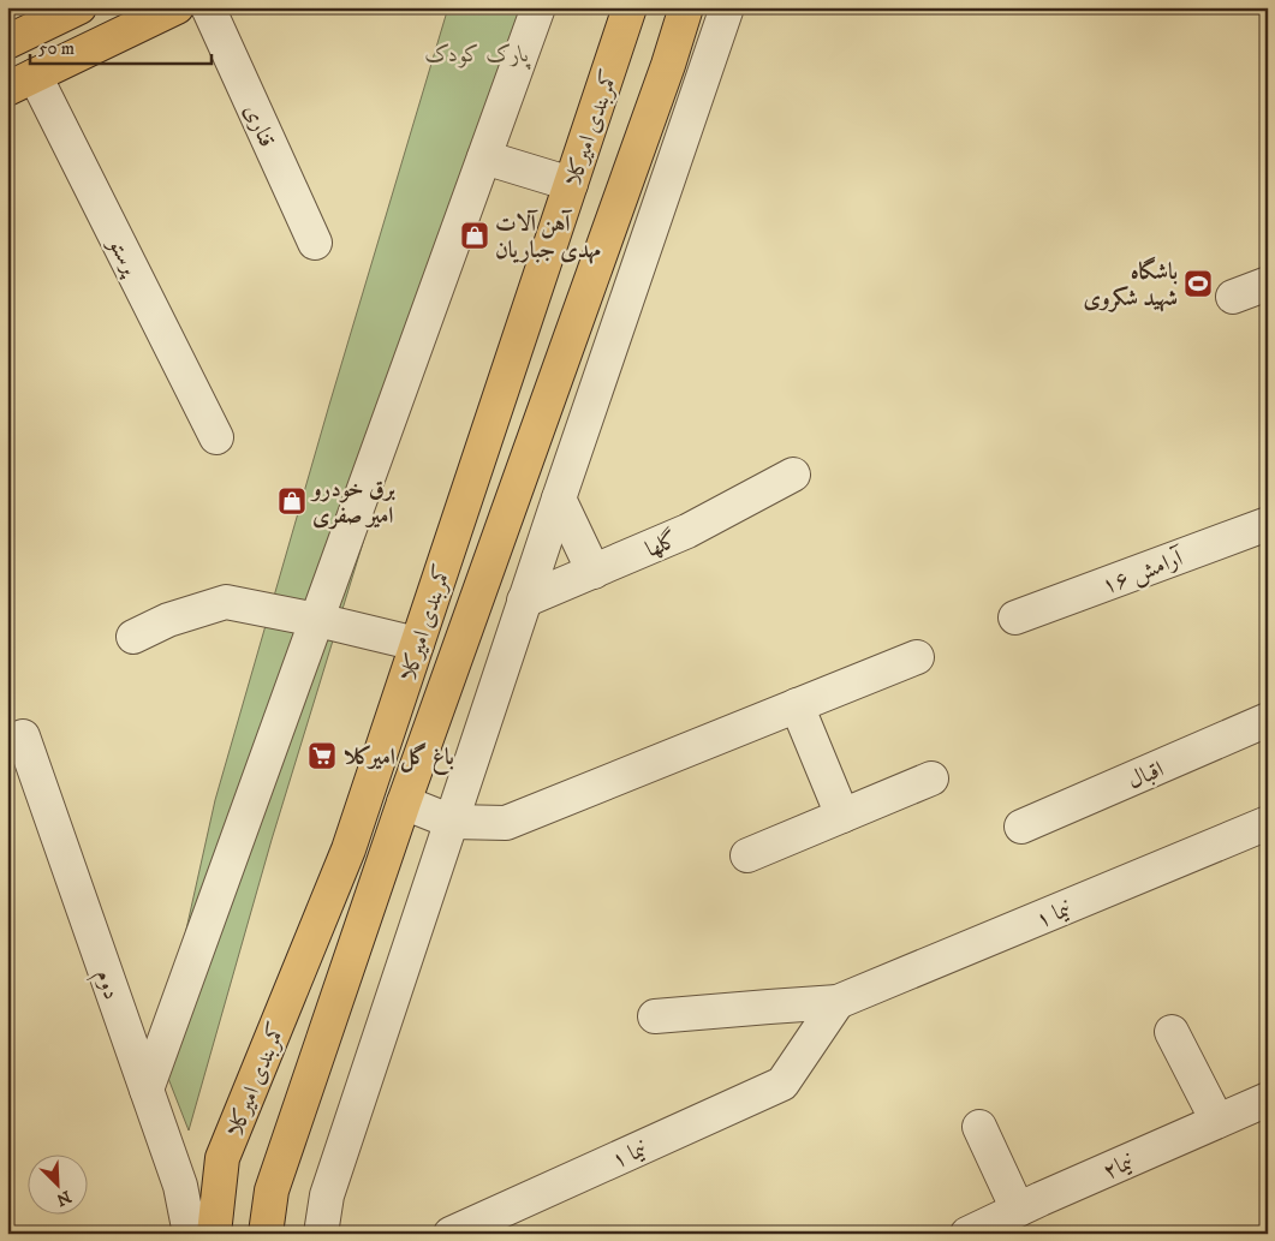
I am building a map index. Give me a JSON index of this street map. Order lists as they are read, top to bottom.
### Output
{
  "streets": {
    "main road": ["کمربندی امیرکلا"],
    "street": [
      "قناری",
      "پرستو",
      "گلها",
      "آرامش ۱۶",
      "اقبال",
      "نیما ۱",
      "دوم",
      "نیما۲"
    ]
  },
  "parks": ["پارک کودک"],
  "places": {
    "shop": ["آهن آلات مهدی جباریان", "برق خودرو امیر صفری"],
    "sports": ["باشگاه شهید شکروی"],
    "supermarket": ["باغ گل امیرکلا"]
  },
  "scale_bar": "50 m",
  "north": "bottom right"
}
